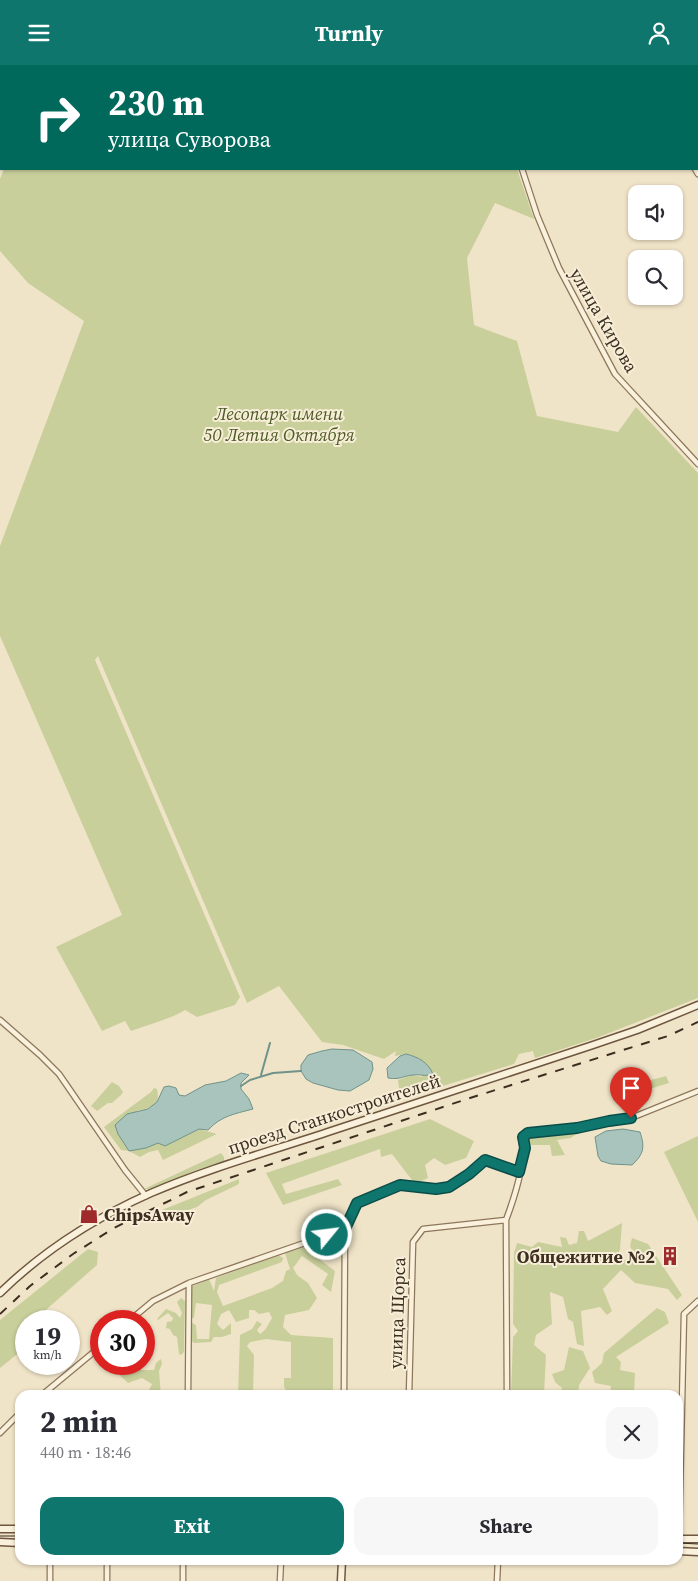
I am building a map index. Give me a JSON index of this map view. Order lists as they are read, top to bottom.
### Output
{
  "streets": {
    "main road": ["проезд Станкостроителей"],
    "street": ["улица Кирова", "улица Щорса"]
  },
  "parks": ["Лесопарк имени 50 Летия Октября"],
  "places": {
    "shop": ["ChipsAway"],
    "building": ["Общежитие №2"]
  },
  "page": {
    "header": "Turnly",
    "turn": ["230 m", "улица Суворова"],
    "speed": "19 km/h",
    "limit": "30",
    "heading": ["2 min", "440 m · 18:46"],
    "buttons": ["Exit", "Share"]
  }
}
